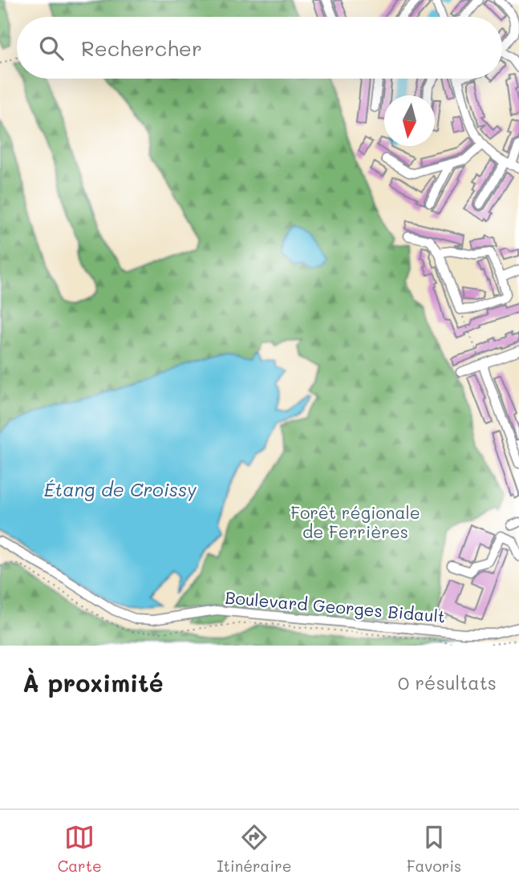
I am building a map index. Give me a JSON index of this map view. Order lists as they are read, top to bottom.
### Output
{
  "streets": {
    "street": ["Boulevard Georges Bidault"]
  },
  "water": ["Étang de Croissy"],
  "parks": ["Forêt régionale de Ferrières"],
  "north": "bottom",
  "page": {
    "search": "Rechercher",
    "heading": ["À proximité", "0 résultats"],
    "nav": ["Carte", "Itinéraire", "Favoris"]
  }
}
